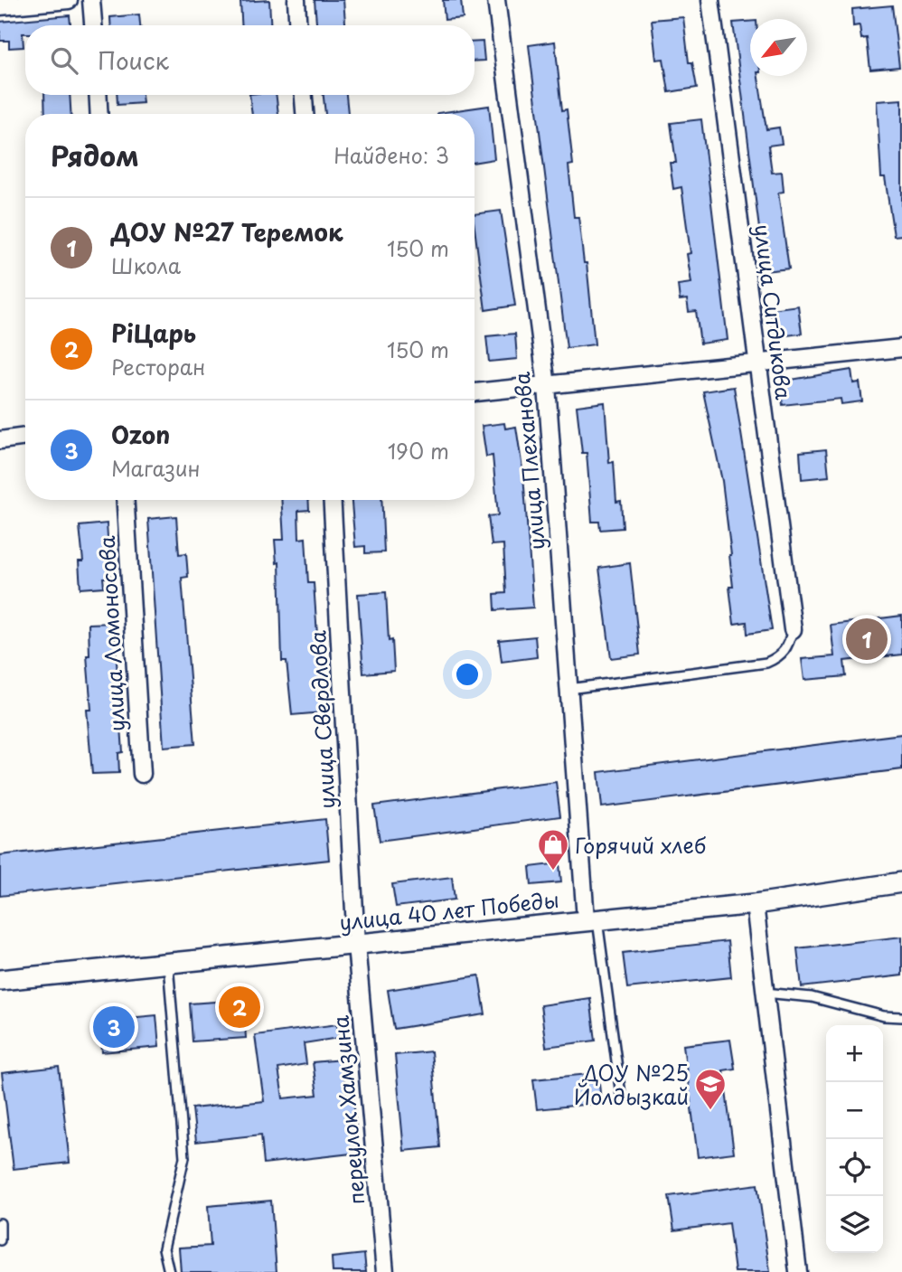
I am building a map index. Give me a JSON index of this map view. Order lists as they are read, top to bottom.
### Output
{
  "streets": {
    "street": [
      "улица Ситдикова",
      "улица Плеханова",
      "улица Ломоносова",
      "улица Свердлова",
      "улица 40 лет Победы",
      "переулок Хамзина"
    ]
  },
  "crossings": [
    ["улица Плеханова", "улица 40 лет Победы"],
    ["улица Свердлова", "улица 40 лет Победы"],
    ["улица Свердлова", "переулок Хамзина"],
    ["улица 40 лет Победы", "переулок Хамзина"]
  ],
  "places": {
    "shop": ["Горячий хлеб"],
    "school or university": ["ДОУ №25 Йолдызкай"]
  },
  "north": "bottom left",
  "page": {
    "search": "Поиск",
    "heading": ["Рядом", "Найдено: 3"],
    "list": [
      {
        "mark": "1",
        "name": "ДОУ №27 Теремок",
        "note": "Школа",
        "value": "150 m"
      },
      {
        "mark": "2",
        "name": "PiЦарь",
        "note": "Ресторан",
        "value": "150 m"
      },
      {
        "mark": "3",
        "name": "Ozon",
        "note": "Магазин",
        "value": "190 m"
      }
    ],
    "pins": ["1", "2", "3"],
    "map_buttons": ["+", "−"]
  }
}
